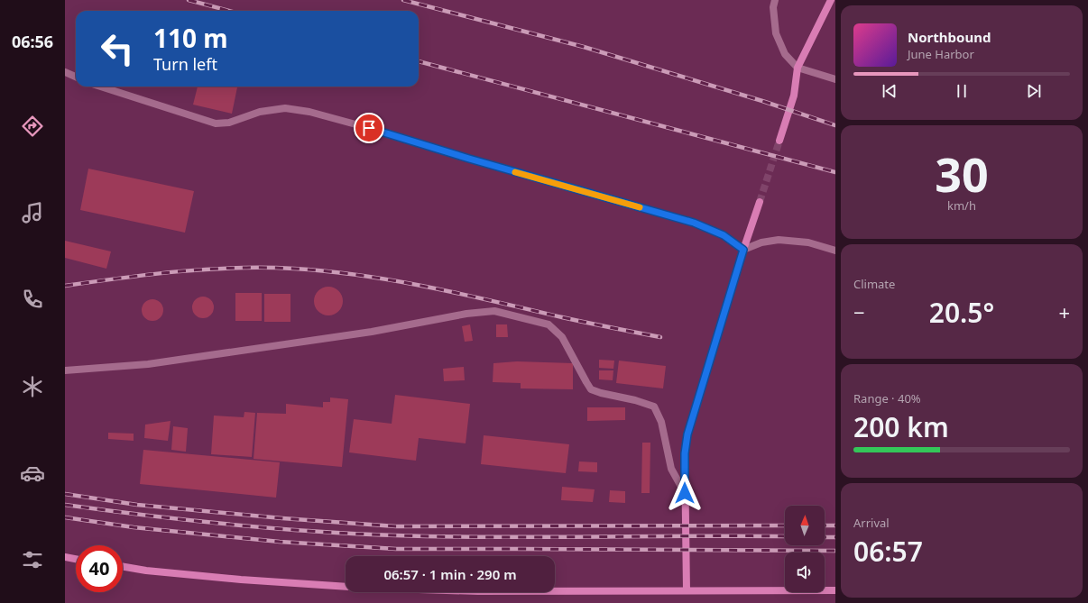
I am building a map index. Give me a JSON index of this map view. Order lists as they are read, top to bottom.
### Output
{
  "north": "top",
  "page": {
    "tabs": "06:56",
    "turn": ["110 m", "Turn left"],
    "song": ["Northbound", "June Harbor"],
    "tile": [
      ["30", "km/h"],
      "Climate",
      ["Range · 40%", "200 km"],
      ["Arrival", "06:57"]
    ],
    "heat": ["−", "20.5°", "+"],
    "limit": "40",
    "trip": "06:57 · 1 min · 290 m"
  }
}
